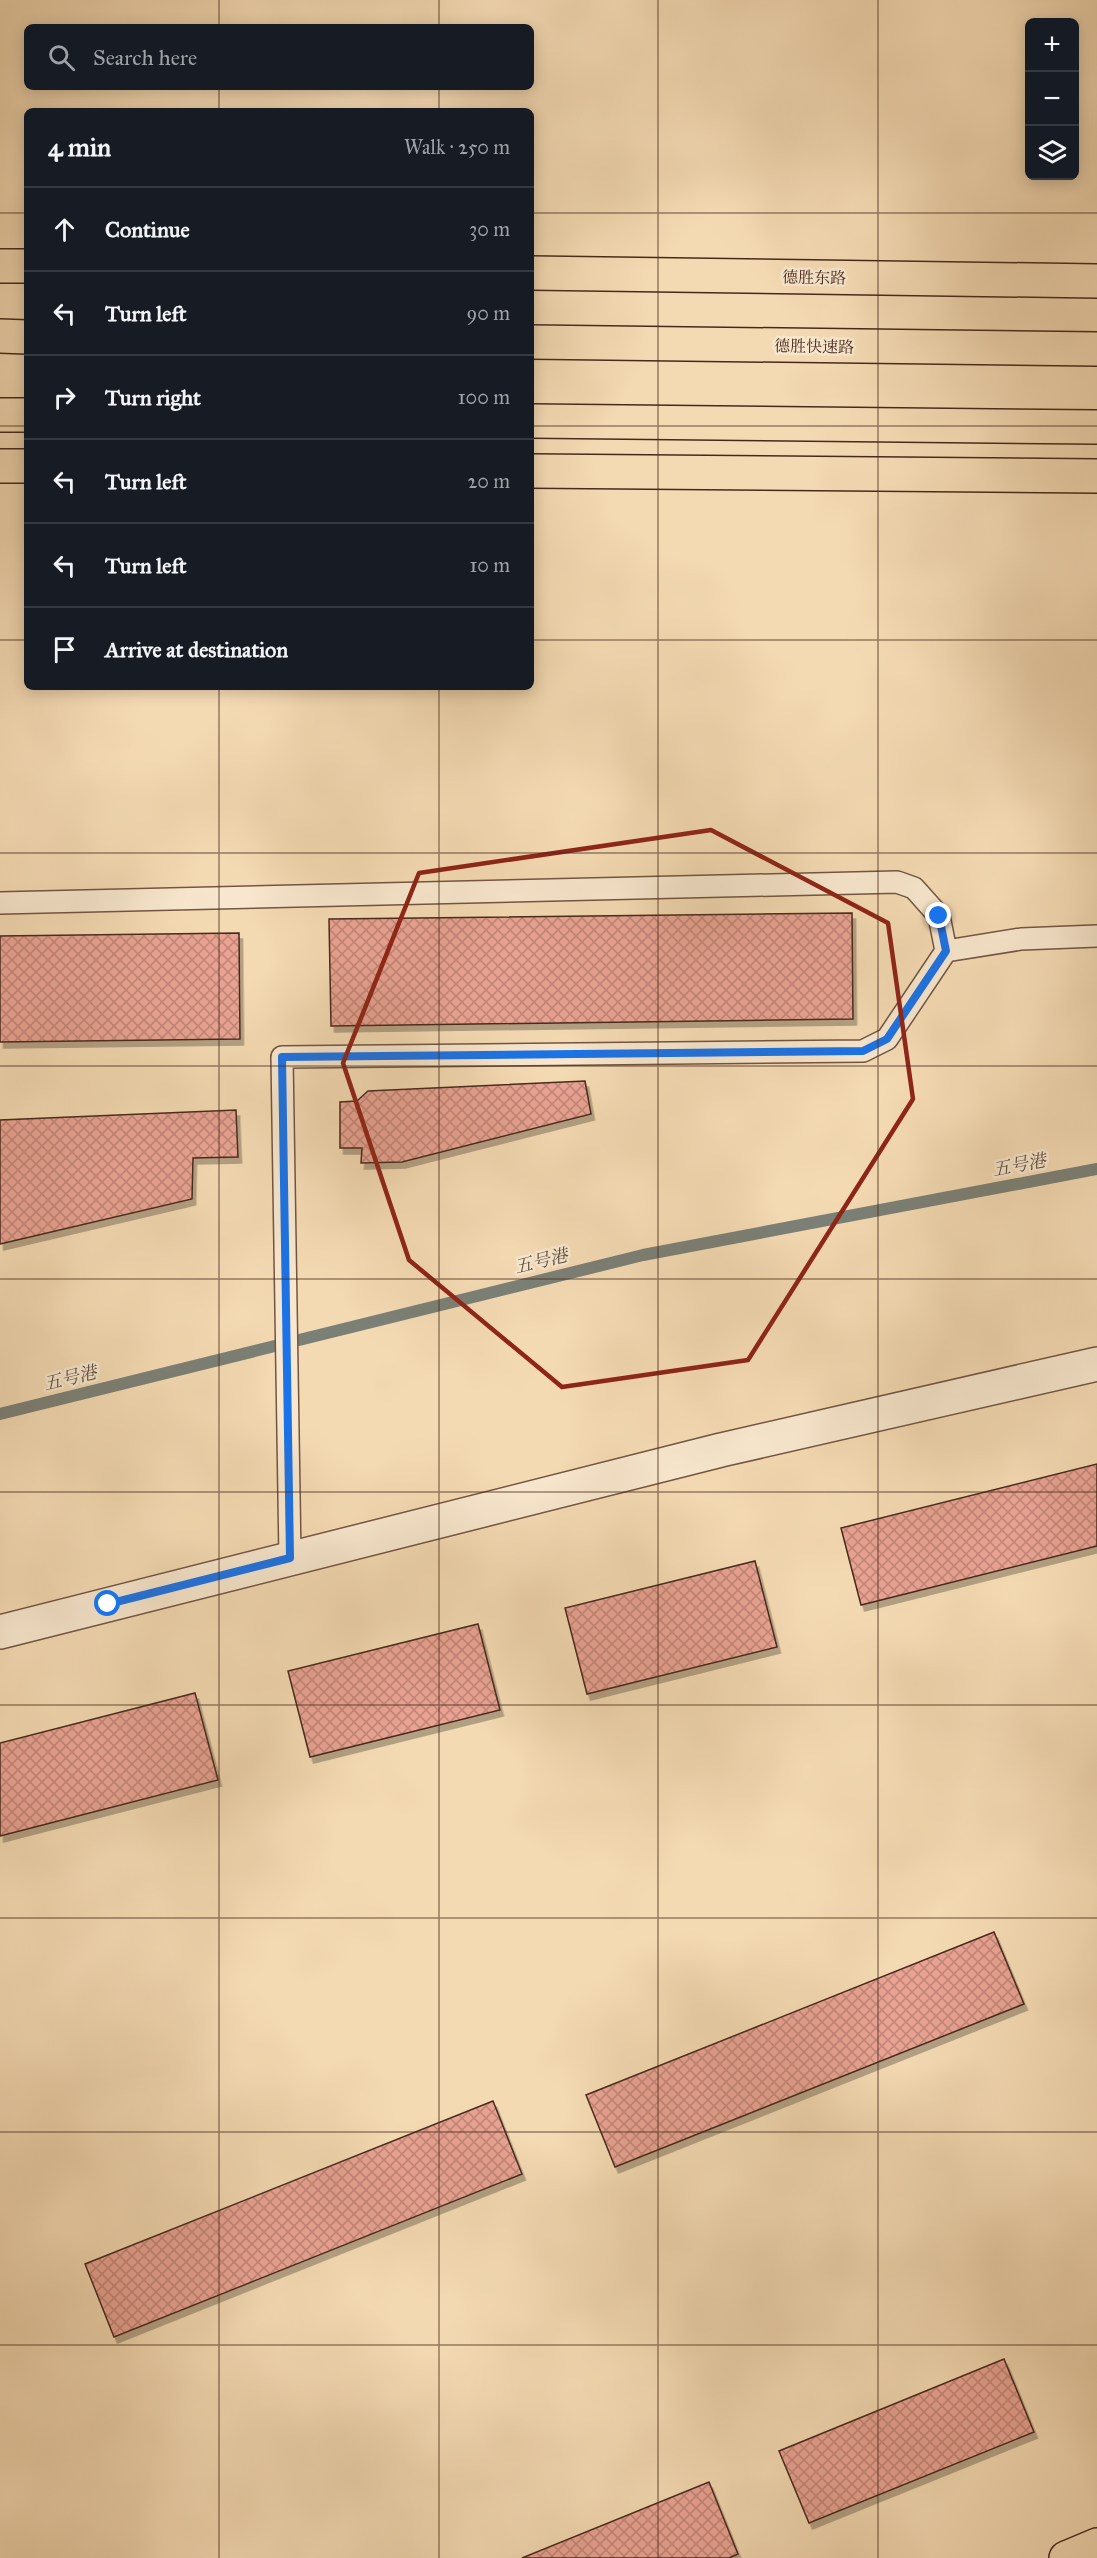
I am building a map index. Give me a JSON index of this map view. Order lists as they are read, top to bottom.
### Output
{
  "streets": {
    "main road": ["德胜东路", "德胜快速路"]
  },
  "water": ["五号港"],
  "page": {
    "map_buttons": ["+", "−"],
    "search": "Search here",
    "heading": ["4 min", "Walk · 250 m"],
    "list": [
      ["Continue", "30 m"],
      ["Turn left", "90 m"],
      ["Turn right", "100 m"],
      ["Turn left", "20 m"],
      ["Turn left", "10 m"],
      "Arrive at destination"
    ]
  }
}
